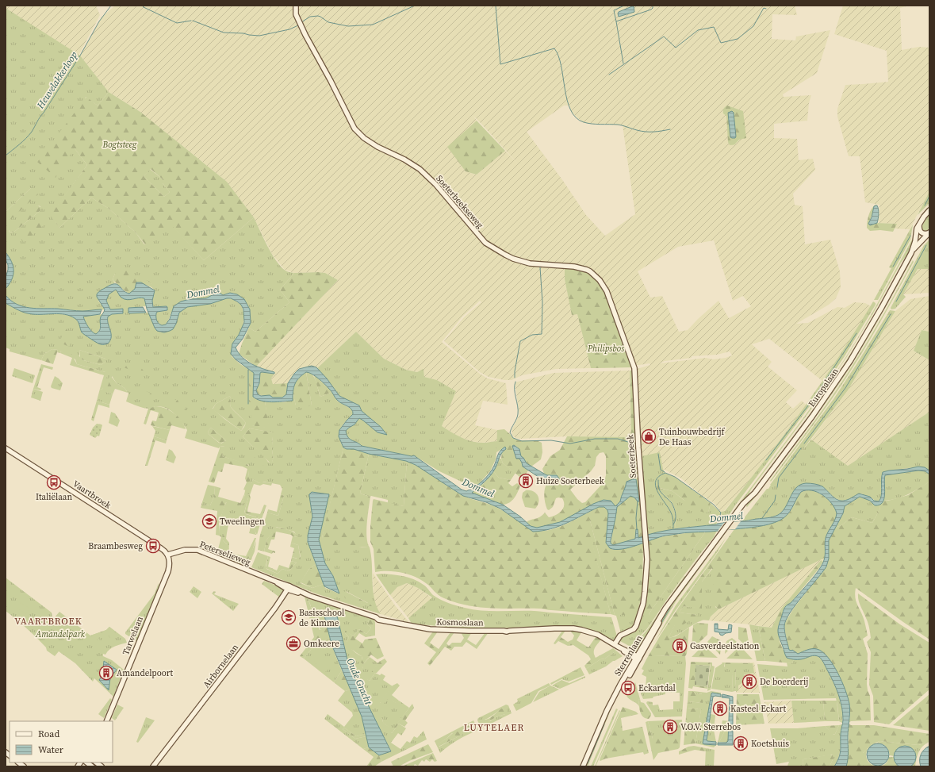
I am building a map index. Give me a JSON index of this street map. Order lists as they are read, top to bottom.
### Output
{
  "streets": {
    "street": [
      "Soeterbeekseweg",
      "Europalaan",
      "Soeterbeek",
      "Vaartbroek",
      "Peterselieweg",
      "Kosmoslaan",
      "Tarwelaan",
      "Sterrenlaan",
      "Airbornelaan"
    ]
  },
  "crossings": [
    ["Soeterbeekseweg", "Soeterbeek"],
    ["Europalaan", "Sterrenlaan"],
    ["Soeterbeek", "Kosmoslaan"],
    ["Vaartbroek", "Peterselieweg"],
    ["Vaartbroek", "Tarwelaan"],
    ["Peterselieweg", "Kosmoslaan"],
    ["Peterselieweg", "Tarwelaan"],
    ["Peterselieweg", "Airbornelaan"],
    ["Kosmoslaan", "Sterrenlaan"],
    ["Kosmoslaan", "Airbornelaan"]
  ],
  "districts": ["VAARTBROEK", "LUYTELAER"],
  "water": ["Heuvelakkerloop", "Dommel", "Oude Gracht"],
  "parks": ["Bogtsteeg", "Philipsbos", "Amandelpark"],
  "places": {
    "shop": ["Tuinbouwbedrijf De Haas"],
    "building": [
      "Huize Soeterbeek",
      "Gasverdeelstation",
      "Amandelpoort",
      "De boerderij",
      "Kasteel Eckart",
      "V.O.V. Sterrebos",
      "Koetshuis"
    ],
    "bus stop": ["Italiëlaan", "Braambesweg", "Eckartdal"],
    "school or university": ["Tweelingen", "Basisschool de Kimme"],
    "office": ["Omkeere"]
  },
  "legend": ["Road", "Water"]
}
